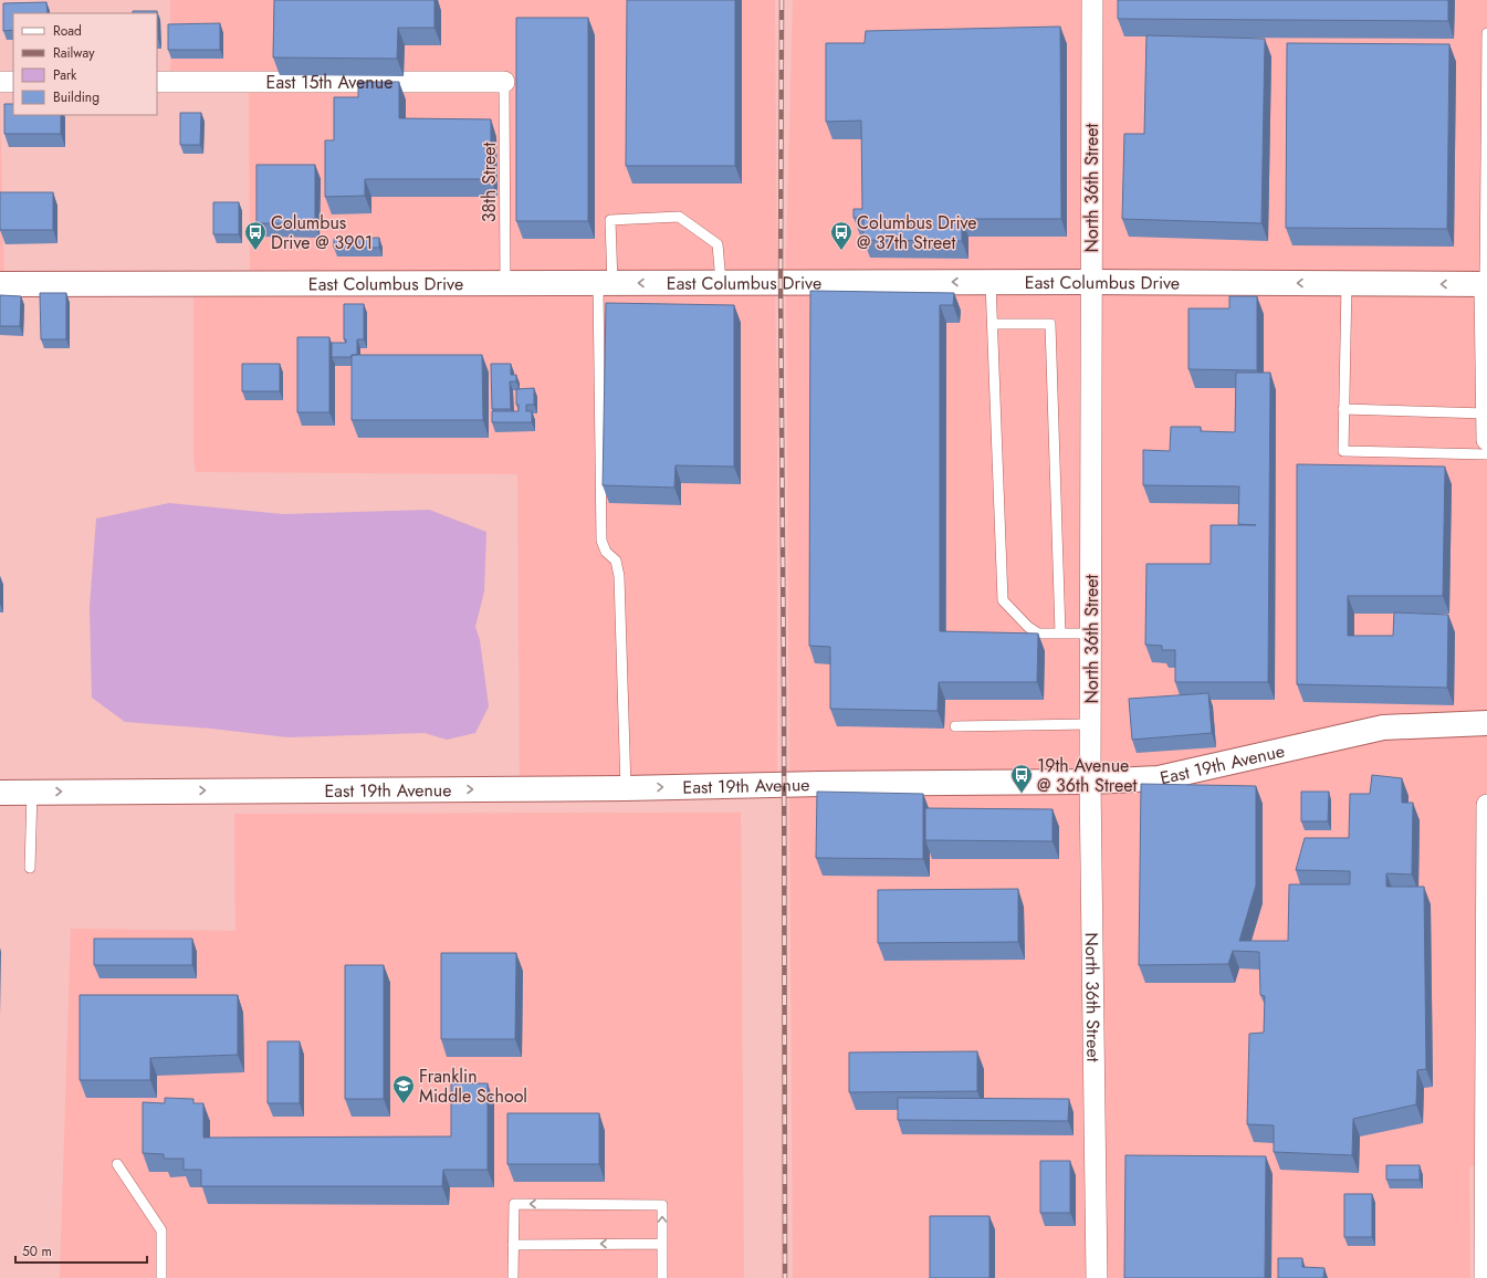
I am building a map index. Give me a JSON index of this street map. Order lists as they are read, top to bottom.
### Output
{
  "streets": {
    "main road": ["East Columbus Drive", "East 19th Avenue"],
    "street": ["East 15th Avenue", "North 36th Street"],
    "lane": ["38th Street"]
  },
  "crossings": [
    ["East 15th Avenue", "38th Street"],
    ["38th Street", "East Columbus Drive"],
    ["North 36th Street", "East Columbus Drive"],
    ["North 36th Street", "East 19th Avenue"]
  ],
  "one_way": ["East Columbus Drive", "East 19th Avenue"],
  "places": {
    "bus stop": ["Columbus Drive @ 3901", "Columbus Drive @ 37th Street", "19th Avenue @ 36th Street"],
    "school or university": ["Franklin Middle School"]
  },
  "legend": [
    "Road",
    "Railway",
    "Park",
    "Building"
  ],
  "scale_bar": "50 m"
}
